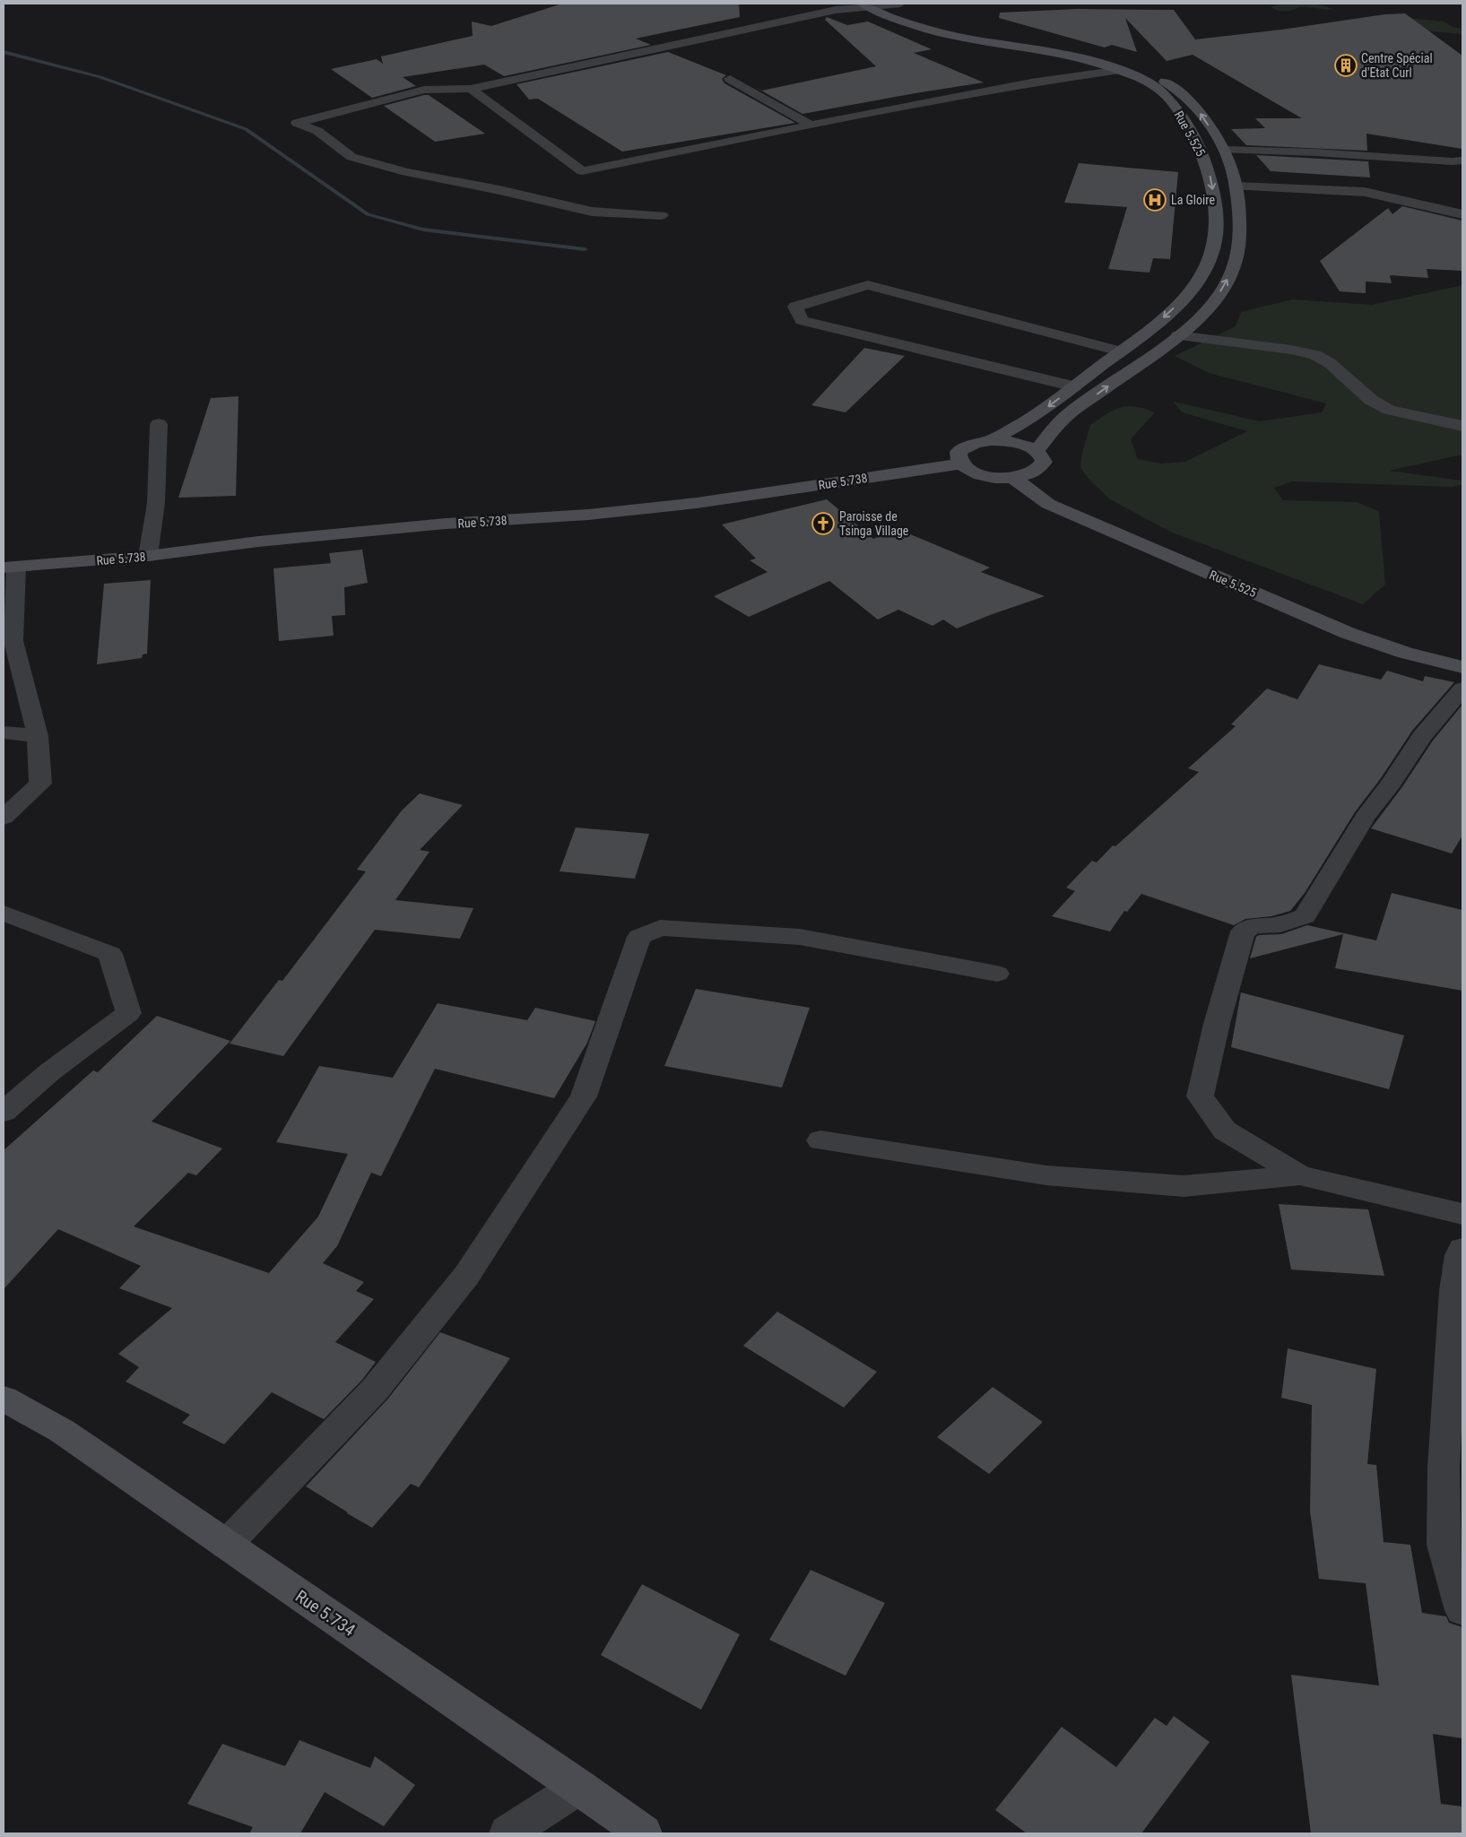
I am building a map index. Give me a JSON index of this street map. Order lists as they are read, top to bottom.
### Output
{
  "streets": {
    "street": ["Rue 5.525", "Rue 5.738", "Rue 5.734"]
  },
  "places": {
    "building": ["Centre Spécial d'Etat Curl"],
    "hospital": ["La Gloire"],
    "church": ["Paroisse de Tsinga Village"]
  }
}
